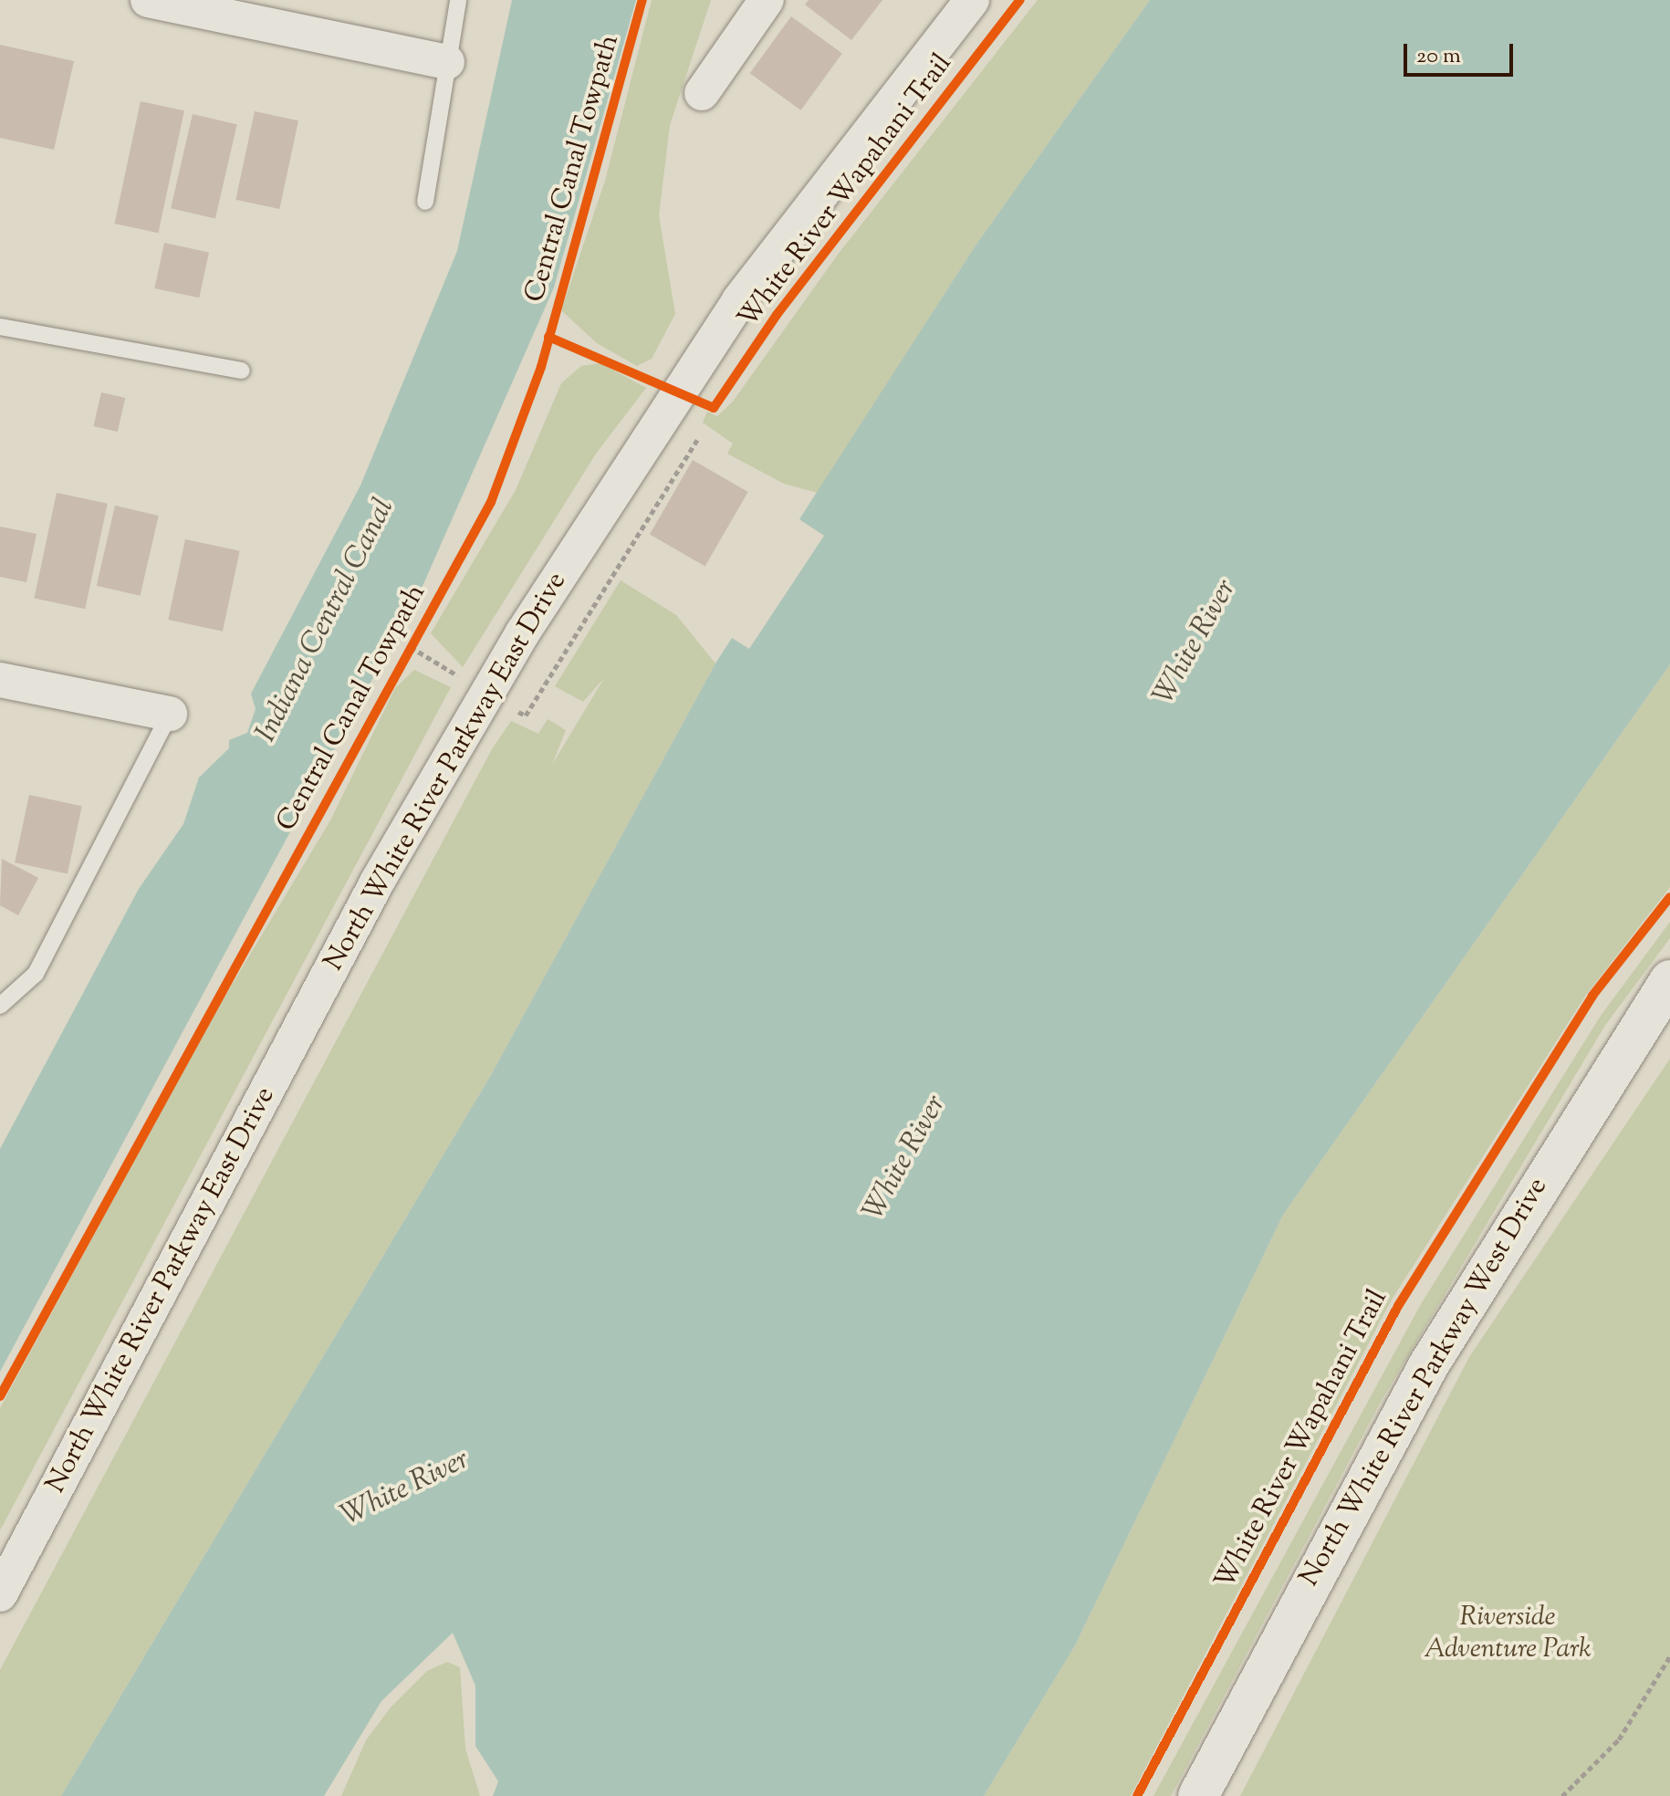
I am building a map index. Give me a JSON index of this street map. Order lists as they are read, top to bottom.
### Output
{
  "streets": {
    "street": ["North White River Parkway East Drive", "North White River Parkway West Drive"],
    "cycle path": ["Central Canal Towpath", "White River Wapahani Trail"]
  },
  "water": ["Indiana Central Canal", "White River"],
  "parks": ["Riverside Adventure Park"],
  "scale_bar": "20 m"
}
